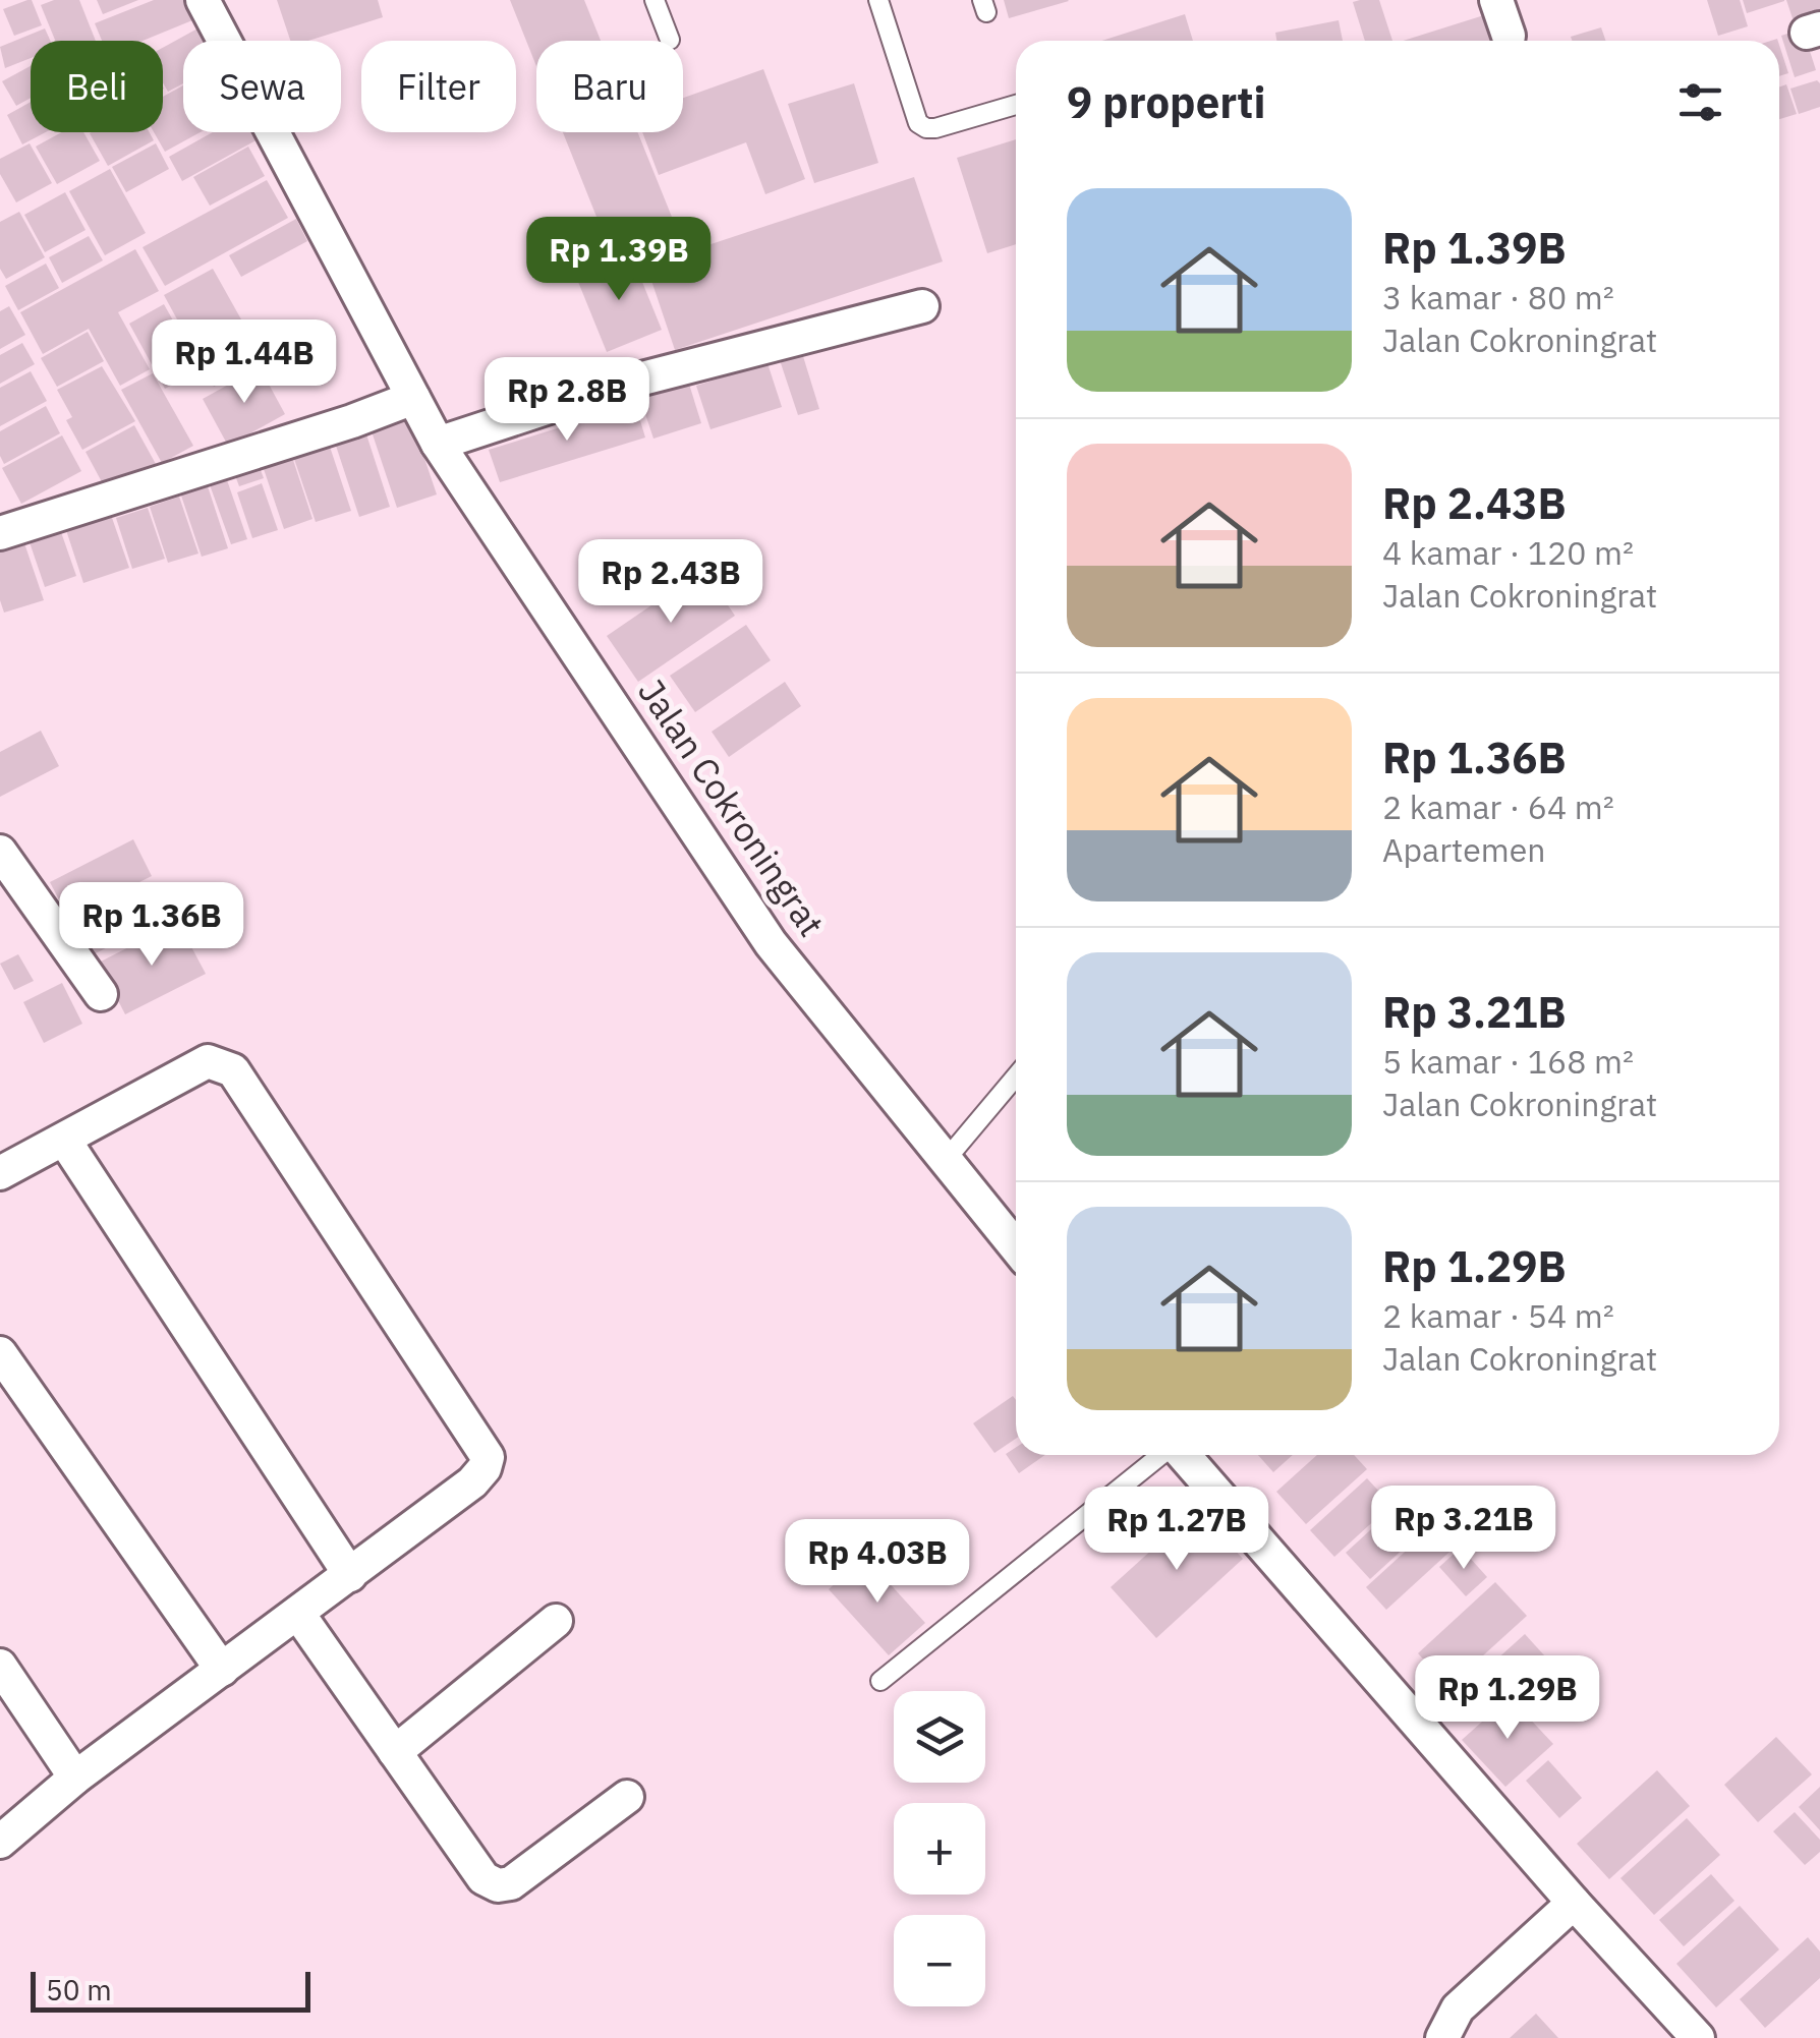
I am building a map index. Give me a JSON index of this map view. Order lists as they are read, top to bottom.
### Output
{
  "streets": {
    "street": ["Jalan Cokroningrat"]
  },
  "scale_bar": "50 m",
  "page": {
    "chip": [
      "Beli",
      "Sewa",
      "Filter",
      "Baru"
    ],
    "heading": "9 properti",
    "list": [
      {
        "name": "Rp 1.39B",
        "note": "3 kamar · 80 m² · Jalan Cokroningrat"
      },
      {
        "name": "Rp 2.43B",
        "note": "4 kamar · 120 m² · Jalan Cokroningrat"
      },
      {
        "name": "Rp 1.36B",
        "note": "2 kamar · 64 m² · Apartemen"
      },
      {
        "name": "Rp 3.21B",
        "note": "5 kamar · 168 m² · Jalan Cokroningrat"
      },
      {
        "name": "Rp 1.29B",
        "note": "2 kamar · 54 m² · Jalan Cokroningrat"
      }
    ],
    "price": [
      "Rp 1.39B",
      "Rp 1.44B",
      "Rp 2.8B",
      "Rp 2.43B",
      "Rp 1.36B",
      "Rp 3.21B",
      "Rp 1.27B",
      "Rp 4.03B",
      "Rp 1.29B"
    ],
    "map_buttons": ["+", "−"],
    "scale": "50 m"
  }
}
